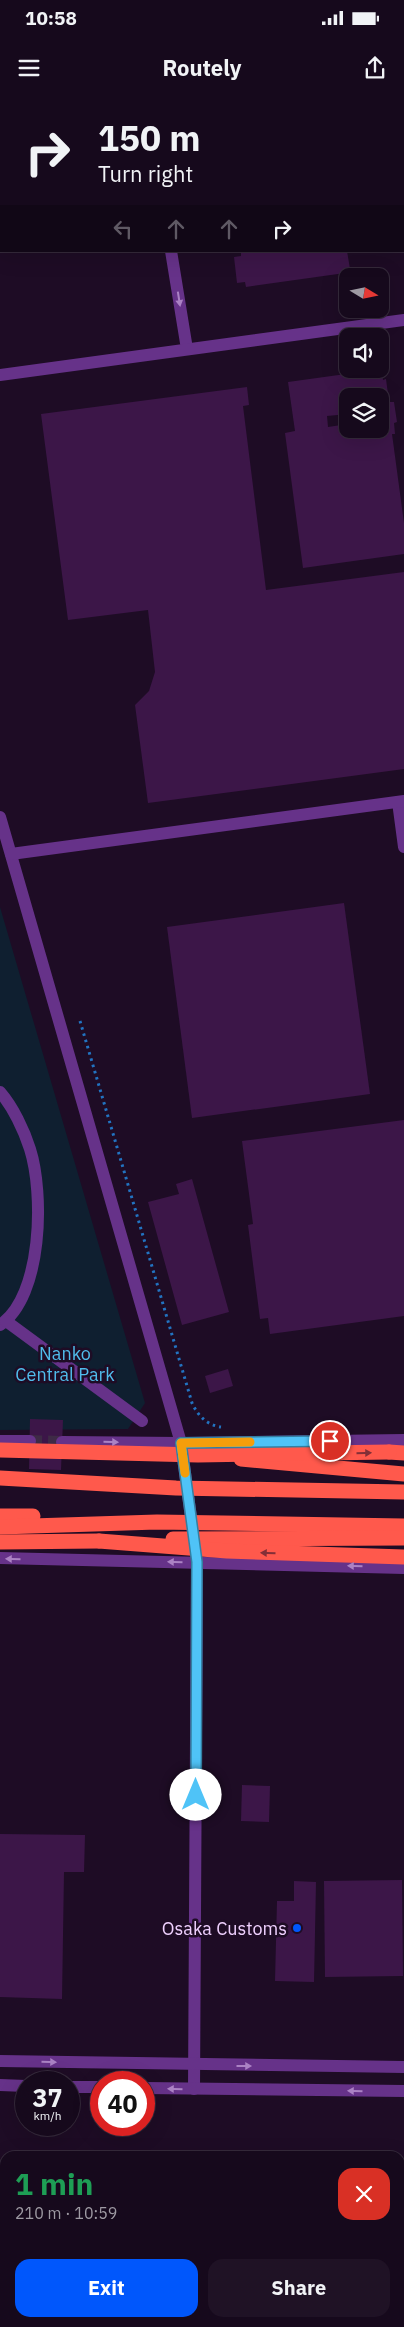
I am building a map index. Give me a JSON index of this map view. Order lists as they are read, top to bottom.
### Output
{
  "parks": ["Nanko Central Park"],
  "places": ["Osaka Customs"],
  "north": "right",
  "page": {
    "status": "10:58",
    "header": "Routely",
    "turn": ["150 m", "Turn right"],
    "speed": "37 km/h",
    "limit": "40",
    "heading": ["1 min", "210 m · 10:59"],
    "buttons": ["Exit", "Share"]
  }
}
